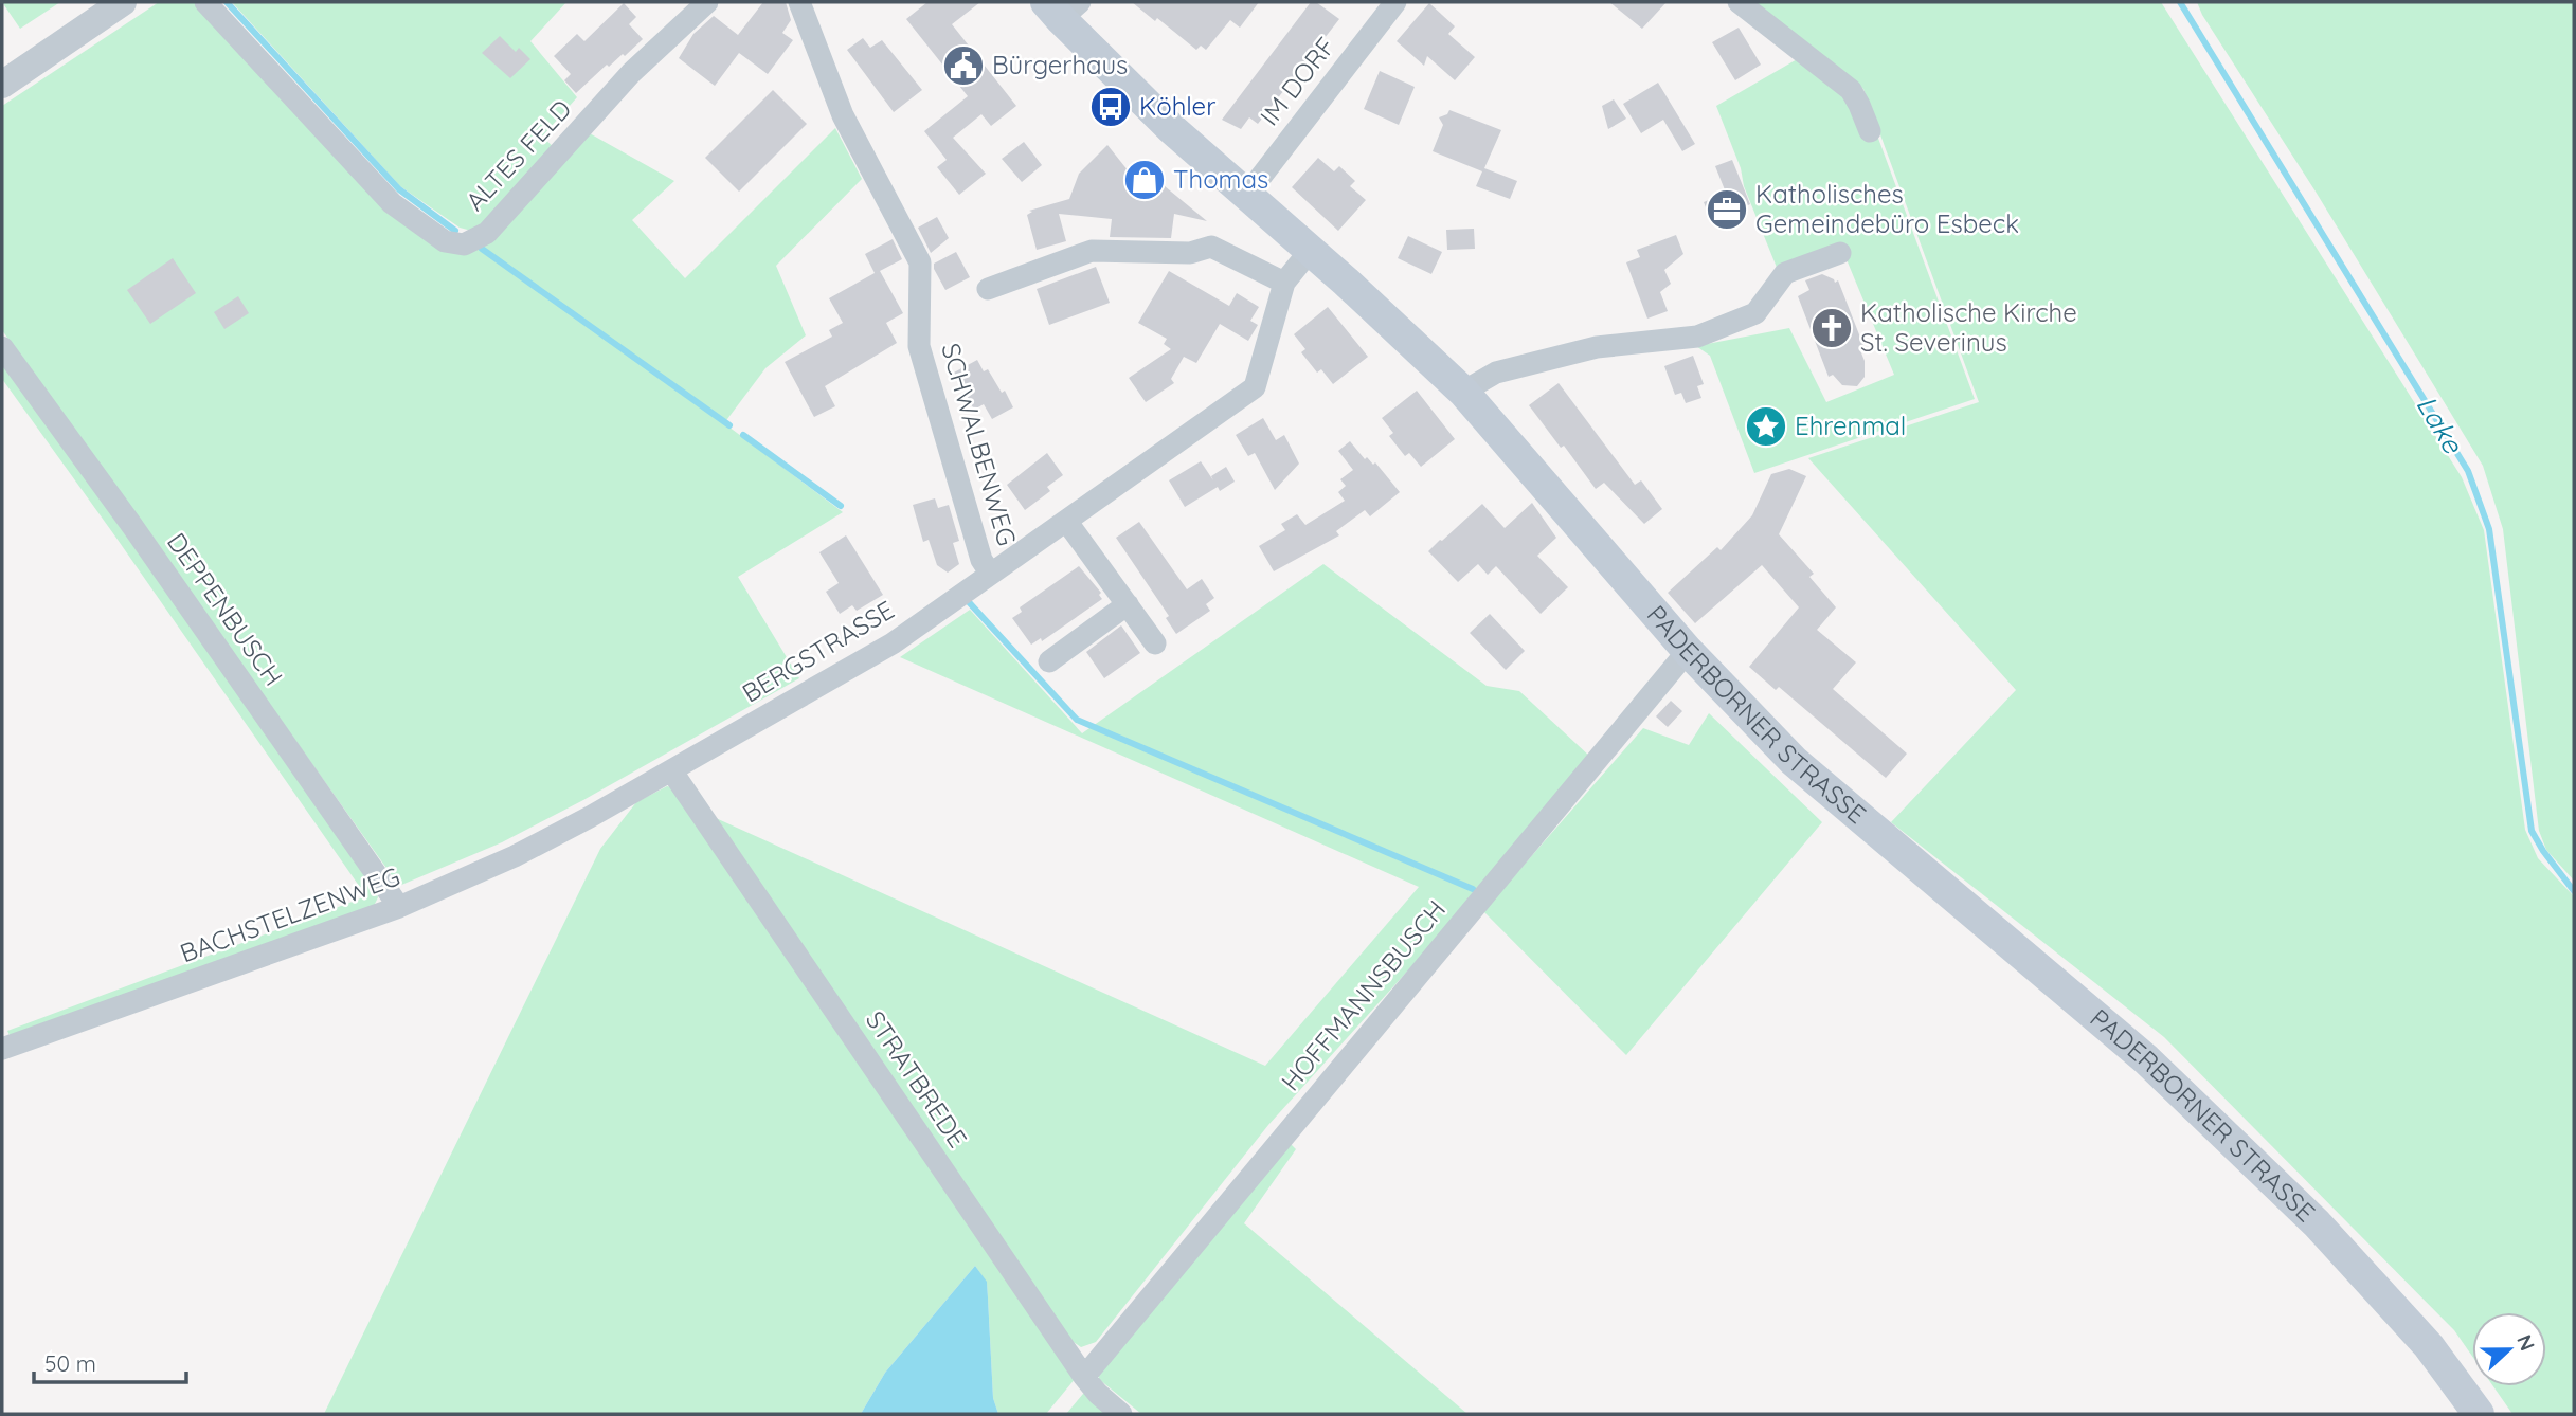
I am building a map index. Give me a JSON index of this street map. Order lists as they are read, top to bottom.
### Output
{
  "streets": {
    "main road": ["PADERBORNER STRASSE"],
    "street": [
      "IM DORF",
      "ALTES FELD",
      "SCHWALBENWEG",
      "DEPPENBUSCH",
      "BERGSTRASSE",
      "BACHSTELZENWEG",
      "HOFFMANNSBUSCH",
      "STRATBREDE"
    ]
  },
  "crossings": [
    ["IM DORF", "PADERBORNER STRASSE"],
    ["SCHWALBENWEG", "BERGSTRASSE"],
    ["DEPPENBUSCH", "BACHSTELZENWEG"],
    ["BERGSTRASSE", "PADERBORNER STRASSE"],
    ["BERGSTRASSE", "BACHSTELZENWEG"],
    ["BERGSTRASSE", "STRATBREDE"],
    ["PADERBORNER STRASSE", "HOFFMANNSBUSCH"],
    ["HOFFMANNSBUSCH", "STRATBREDE"]
  ],
  "water": ["Lake"],
  "places": {
    "public building": ["Bürgerhaus"],
    "bus stop": ["Köhler"],
    "shop": ["Thomas"],
    "office": ["Katholisches Gemeindebüro Esbeck"],
    "church": ["Katholische Kirche St. Severinus"],
    "place": ["Ehrenmal"]
  },
  "scale_bar": "50 m",
  "north": "right"
}
